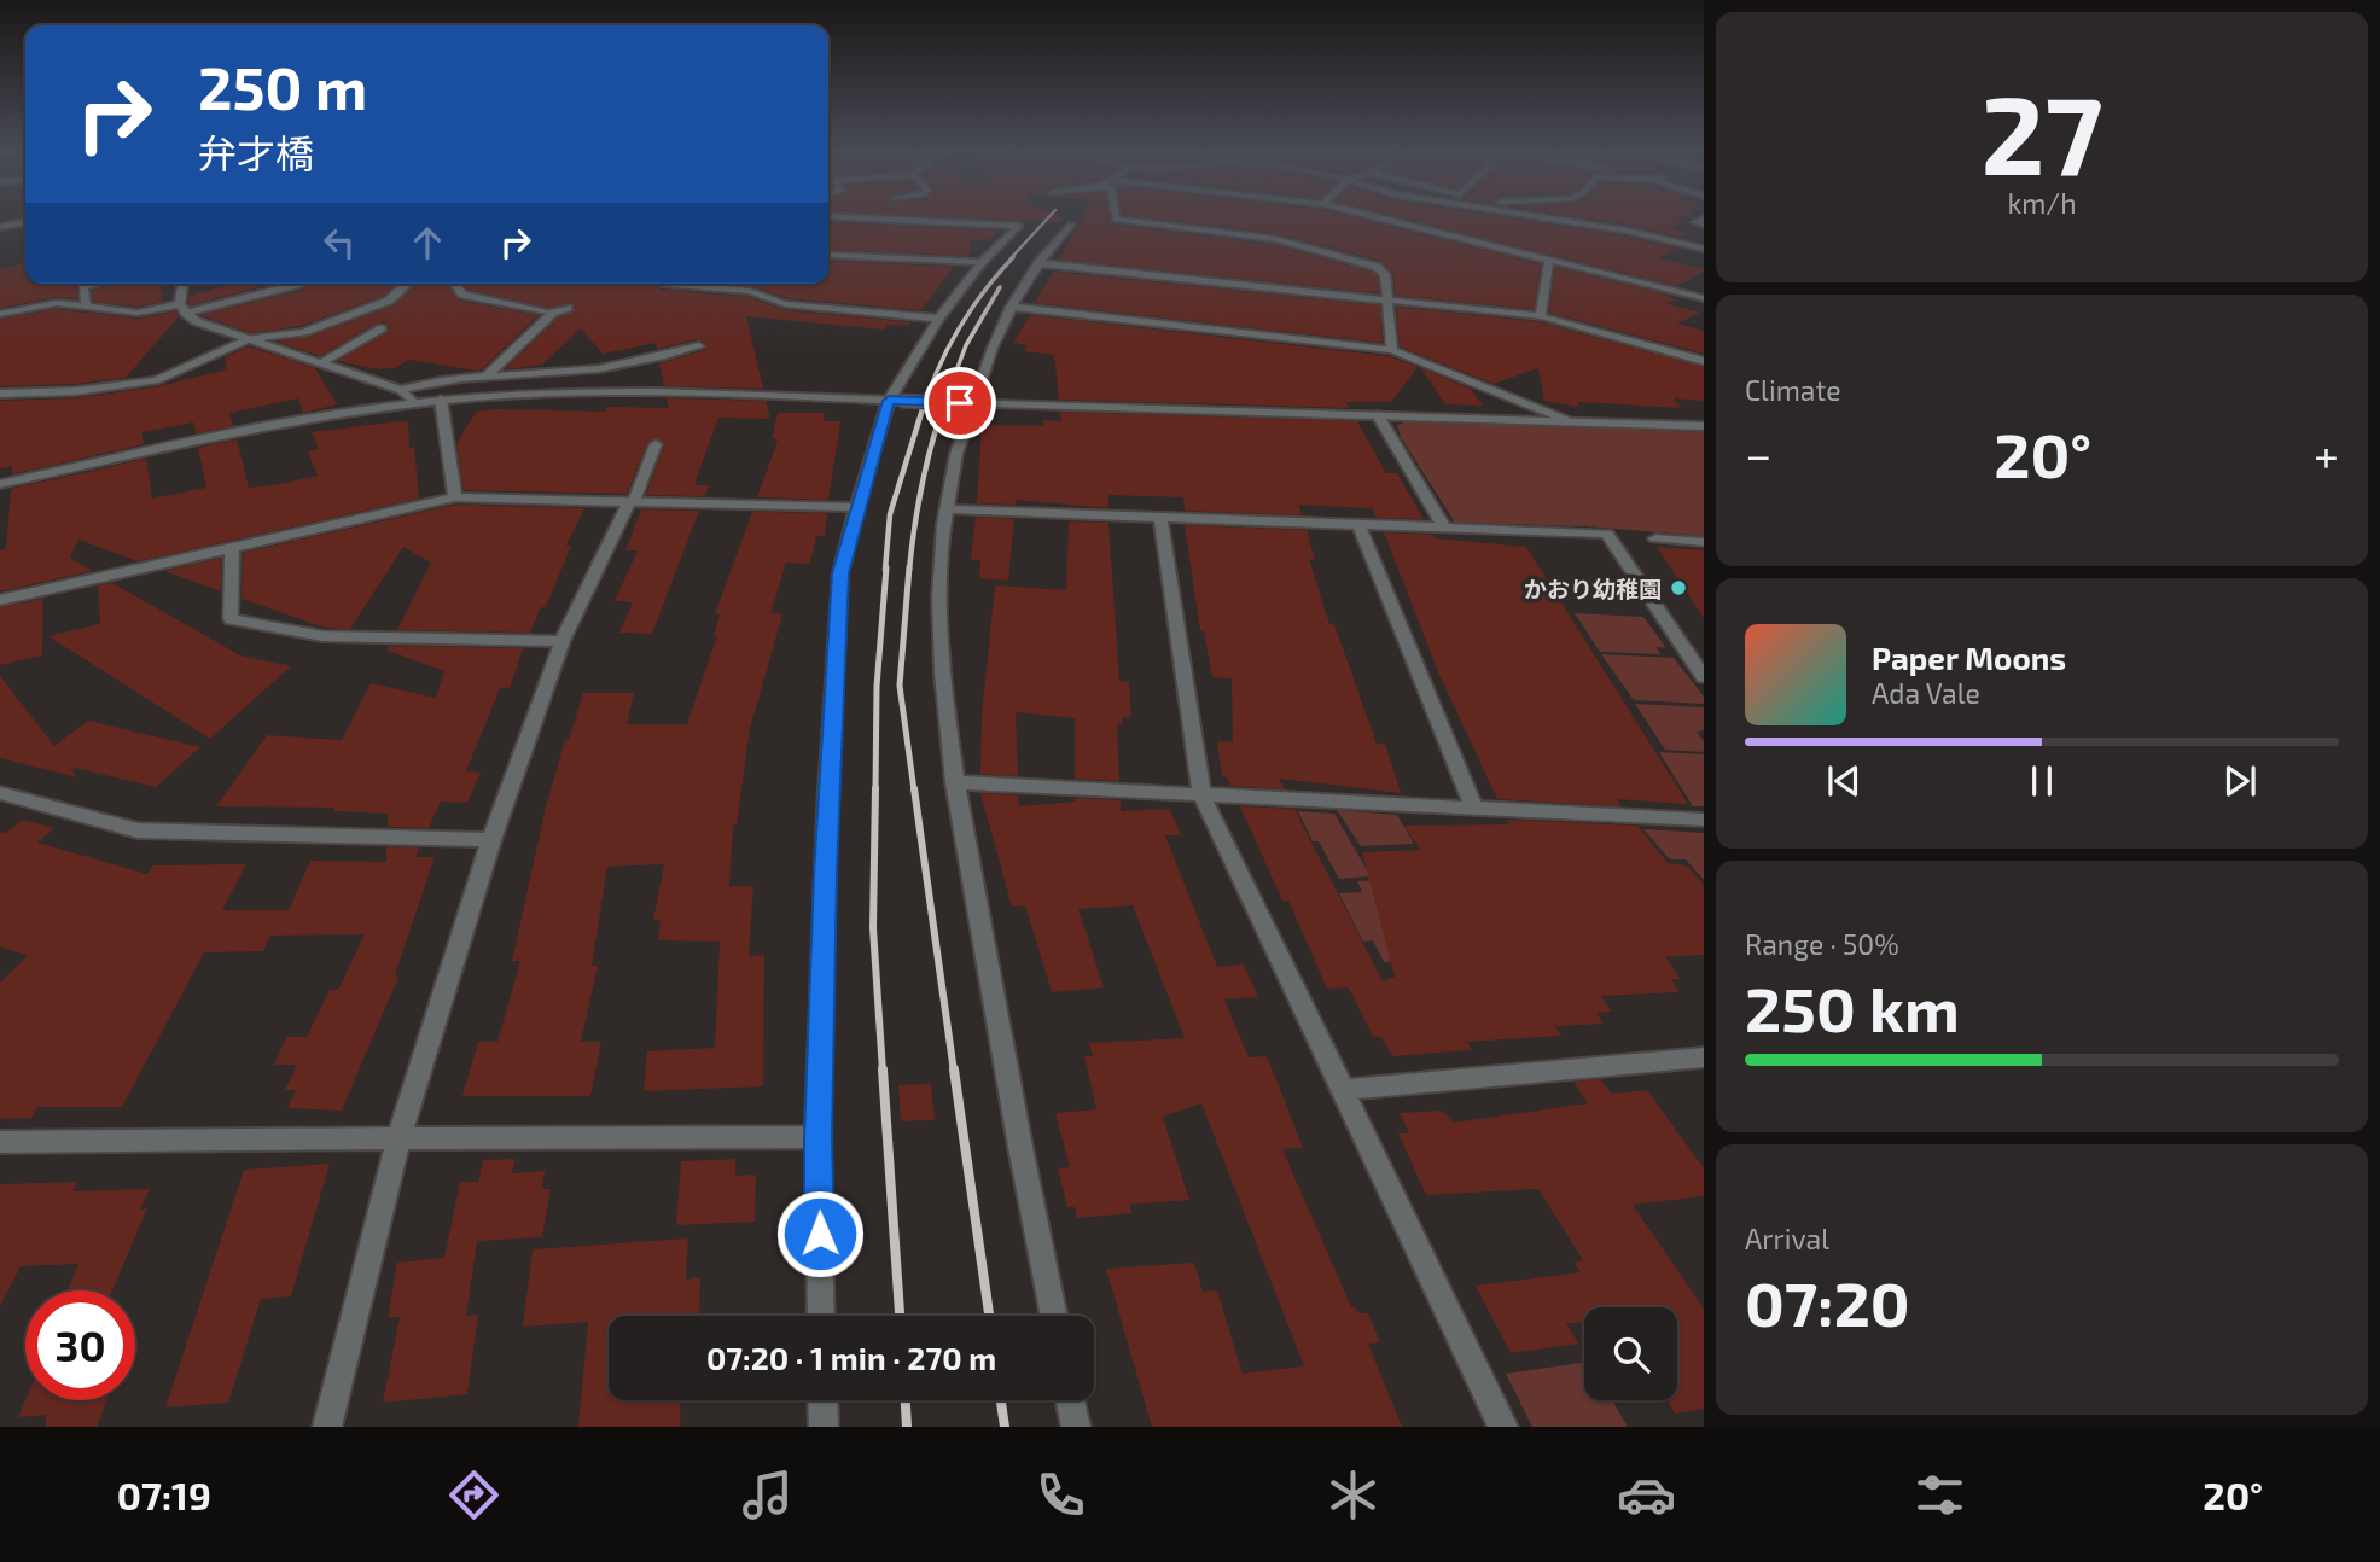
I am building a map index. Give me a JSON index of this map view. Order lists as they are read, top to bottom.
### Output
{
  "places": ["かおり幼稚園"],
  "page": {
    "tile": [
      ["27", "km/h"],
      "Climate",
      ["Range · 50%", "250 km"],
      ["Arrival", "07:20"]
    ],
    "turn": ["250 m", "弁才橋"],
    "heat": ["−", "20°", "+"],
    "song": ["Paper Moons", "Ada Vale"],
    "limit": "30",
    "trip": "07:20 · 1 min · 270 m",
    "tabs": ["07:19", "20°"]
  }
}
